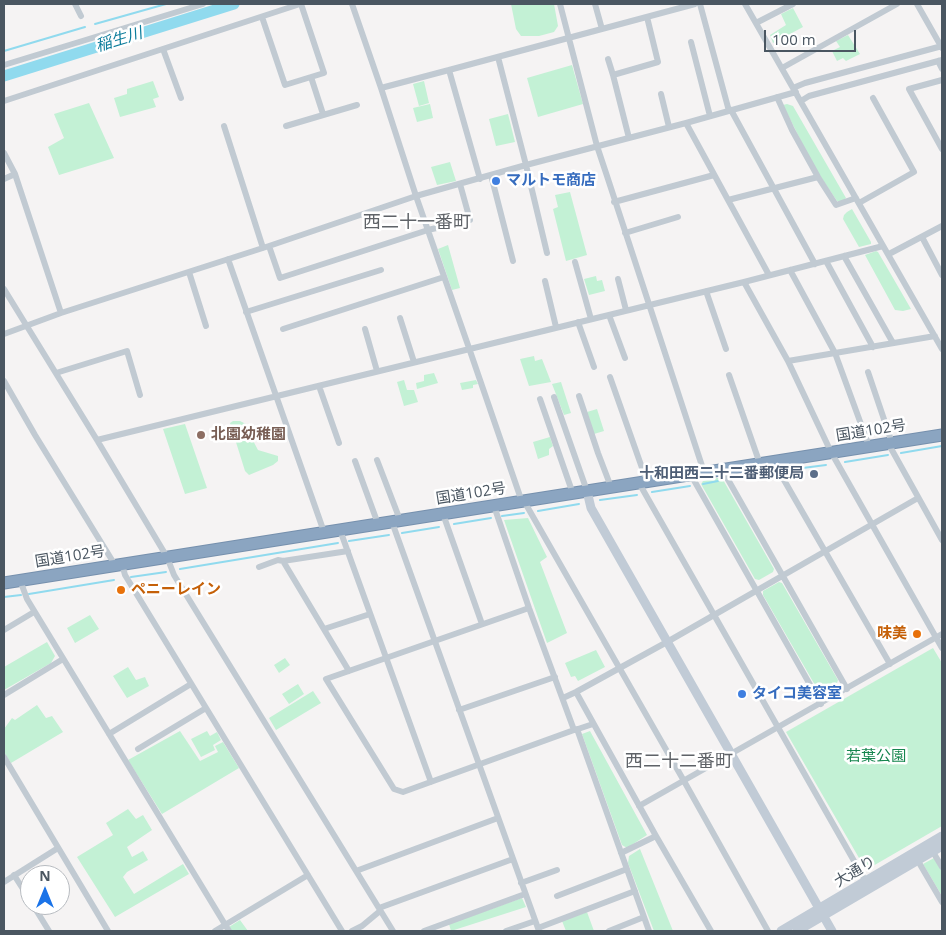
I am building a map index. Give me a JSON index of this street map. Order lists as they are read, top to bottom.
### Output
{
  "streets": {
    "highway": ["国道102号"],
    "street": ["大通り"]
  },
  "districts": ["西二十一番町", "西二十二番町"],
  "water": ["稲生川"],
  "parks": ["若葉公園"],
  "places": [
    "マルトモ商店",
    "北園幼稚園",
    "十和田西二十二番郵便局",
    "ペニーレイン",
    "味美",
    "タイコ美容室"
  ],
  "scale_bar": "100 m",
  "north": "top"
}
